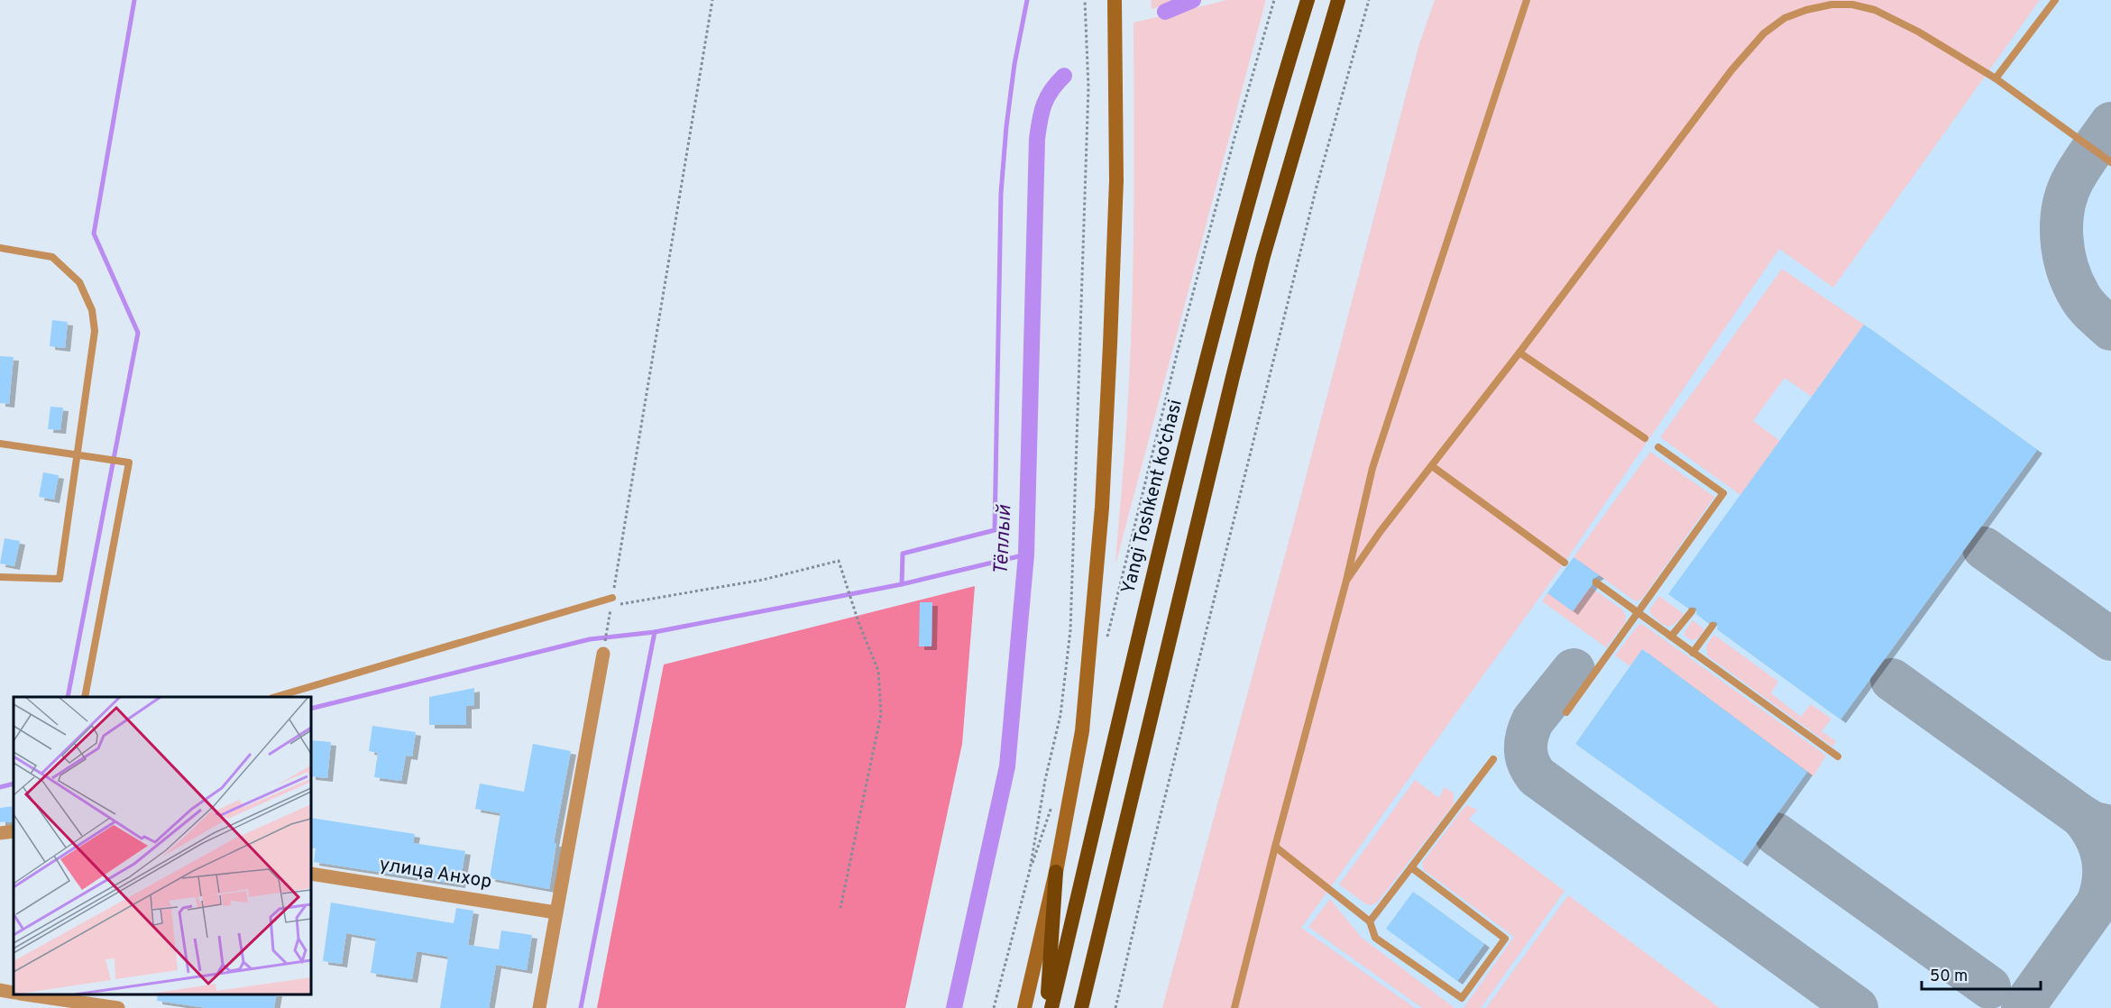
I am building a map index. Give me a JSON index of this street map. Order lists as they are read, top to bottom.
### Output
{
  "streets": {
    "highway": ["Yangi Toshkent ko‘chasi"],
    "street": ["улица Анхор"]
  },
  "water": ["Тёплый"],
  "scale_bar": "50 m"
}
